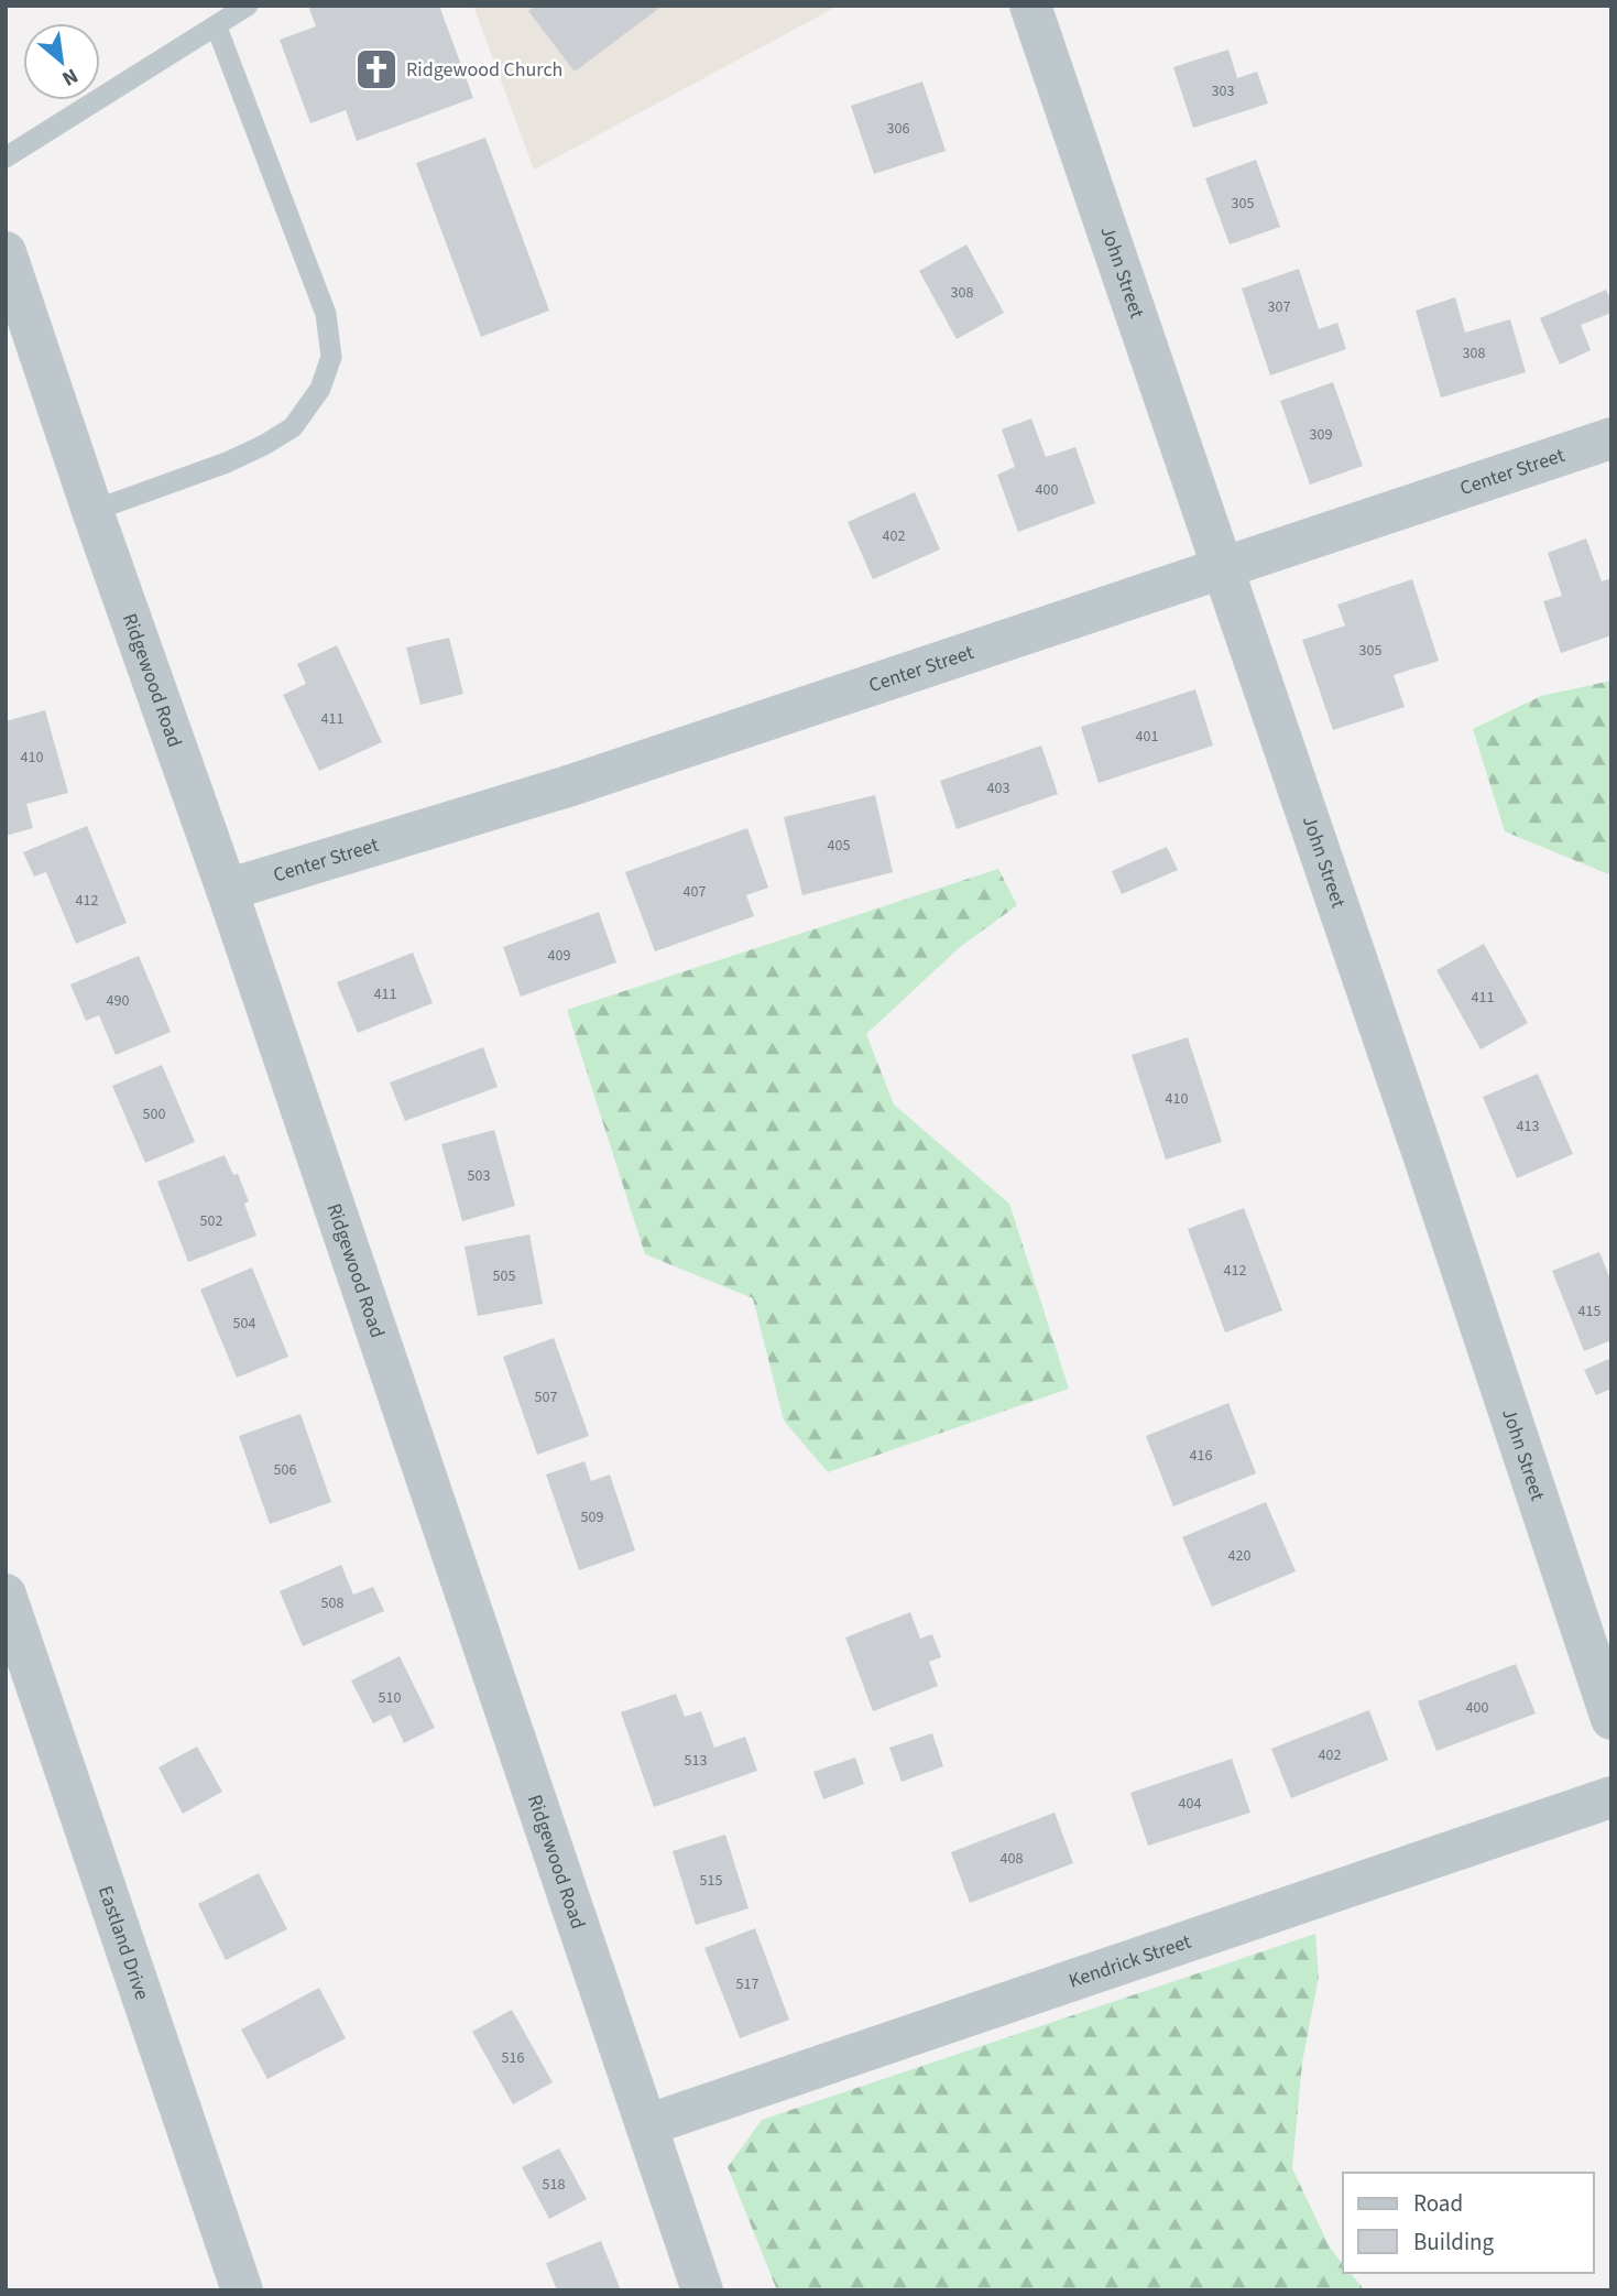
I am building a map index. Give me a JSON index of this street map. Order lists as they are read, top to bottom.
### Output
{
  "streets": {
    "street": [
      "John Street",
      "Center Street",
      "Ridgewood Road",
      "Eastland Drive",
      "Kendrick Street"
    ]
  },
  "crossings": [
    ["John Street", "Center Street"],
    ["Center Street", "Ridgewood Road"],
    ["Ridgewood Road", "Kendrick Street"]
  ],
  "places": {
    "church": ["Ridgewood Church"]
  },
  "house_numbers": [
    "303",
    "306",
    "305",
    "308",
    "307",
    "308",
    "309",
    "400",
    "402",
    "305",
    "411",
    "401",
    "410",
    "403",
    "405",
    "407",
    "412",
    "409",
    "411",
    "411",
    "490",
    "410",
    "500",
    "413",
    "503",
    "502",
    "412",
    "505",
    "415",
    "504",
    "507",
    "416",
    "506",
    "509",
    "420",
    "508",
    "510",
    "400",
    "402",
    "513",
    "404",
    "408",
    "515",
    "517",
    "516",
    "518"
  ],
  "legend": ["Road", "Building"],
  "north": "bottom right"
}
